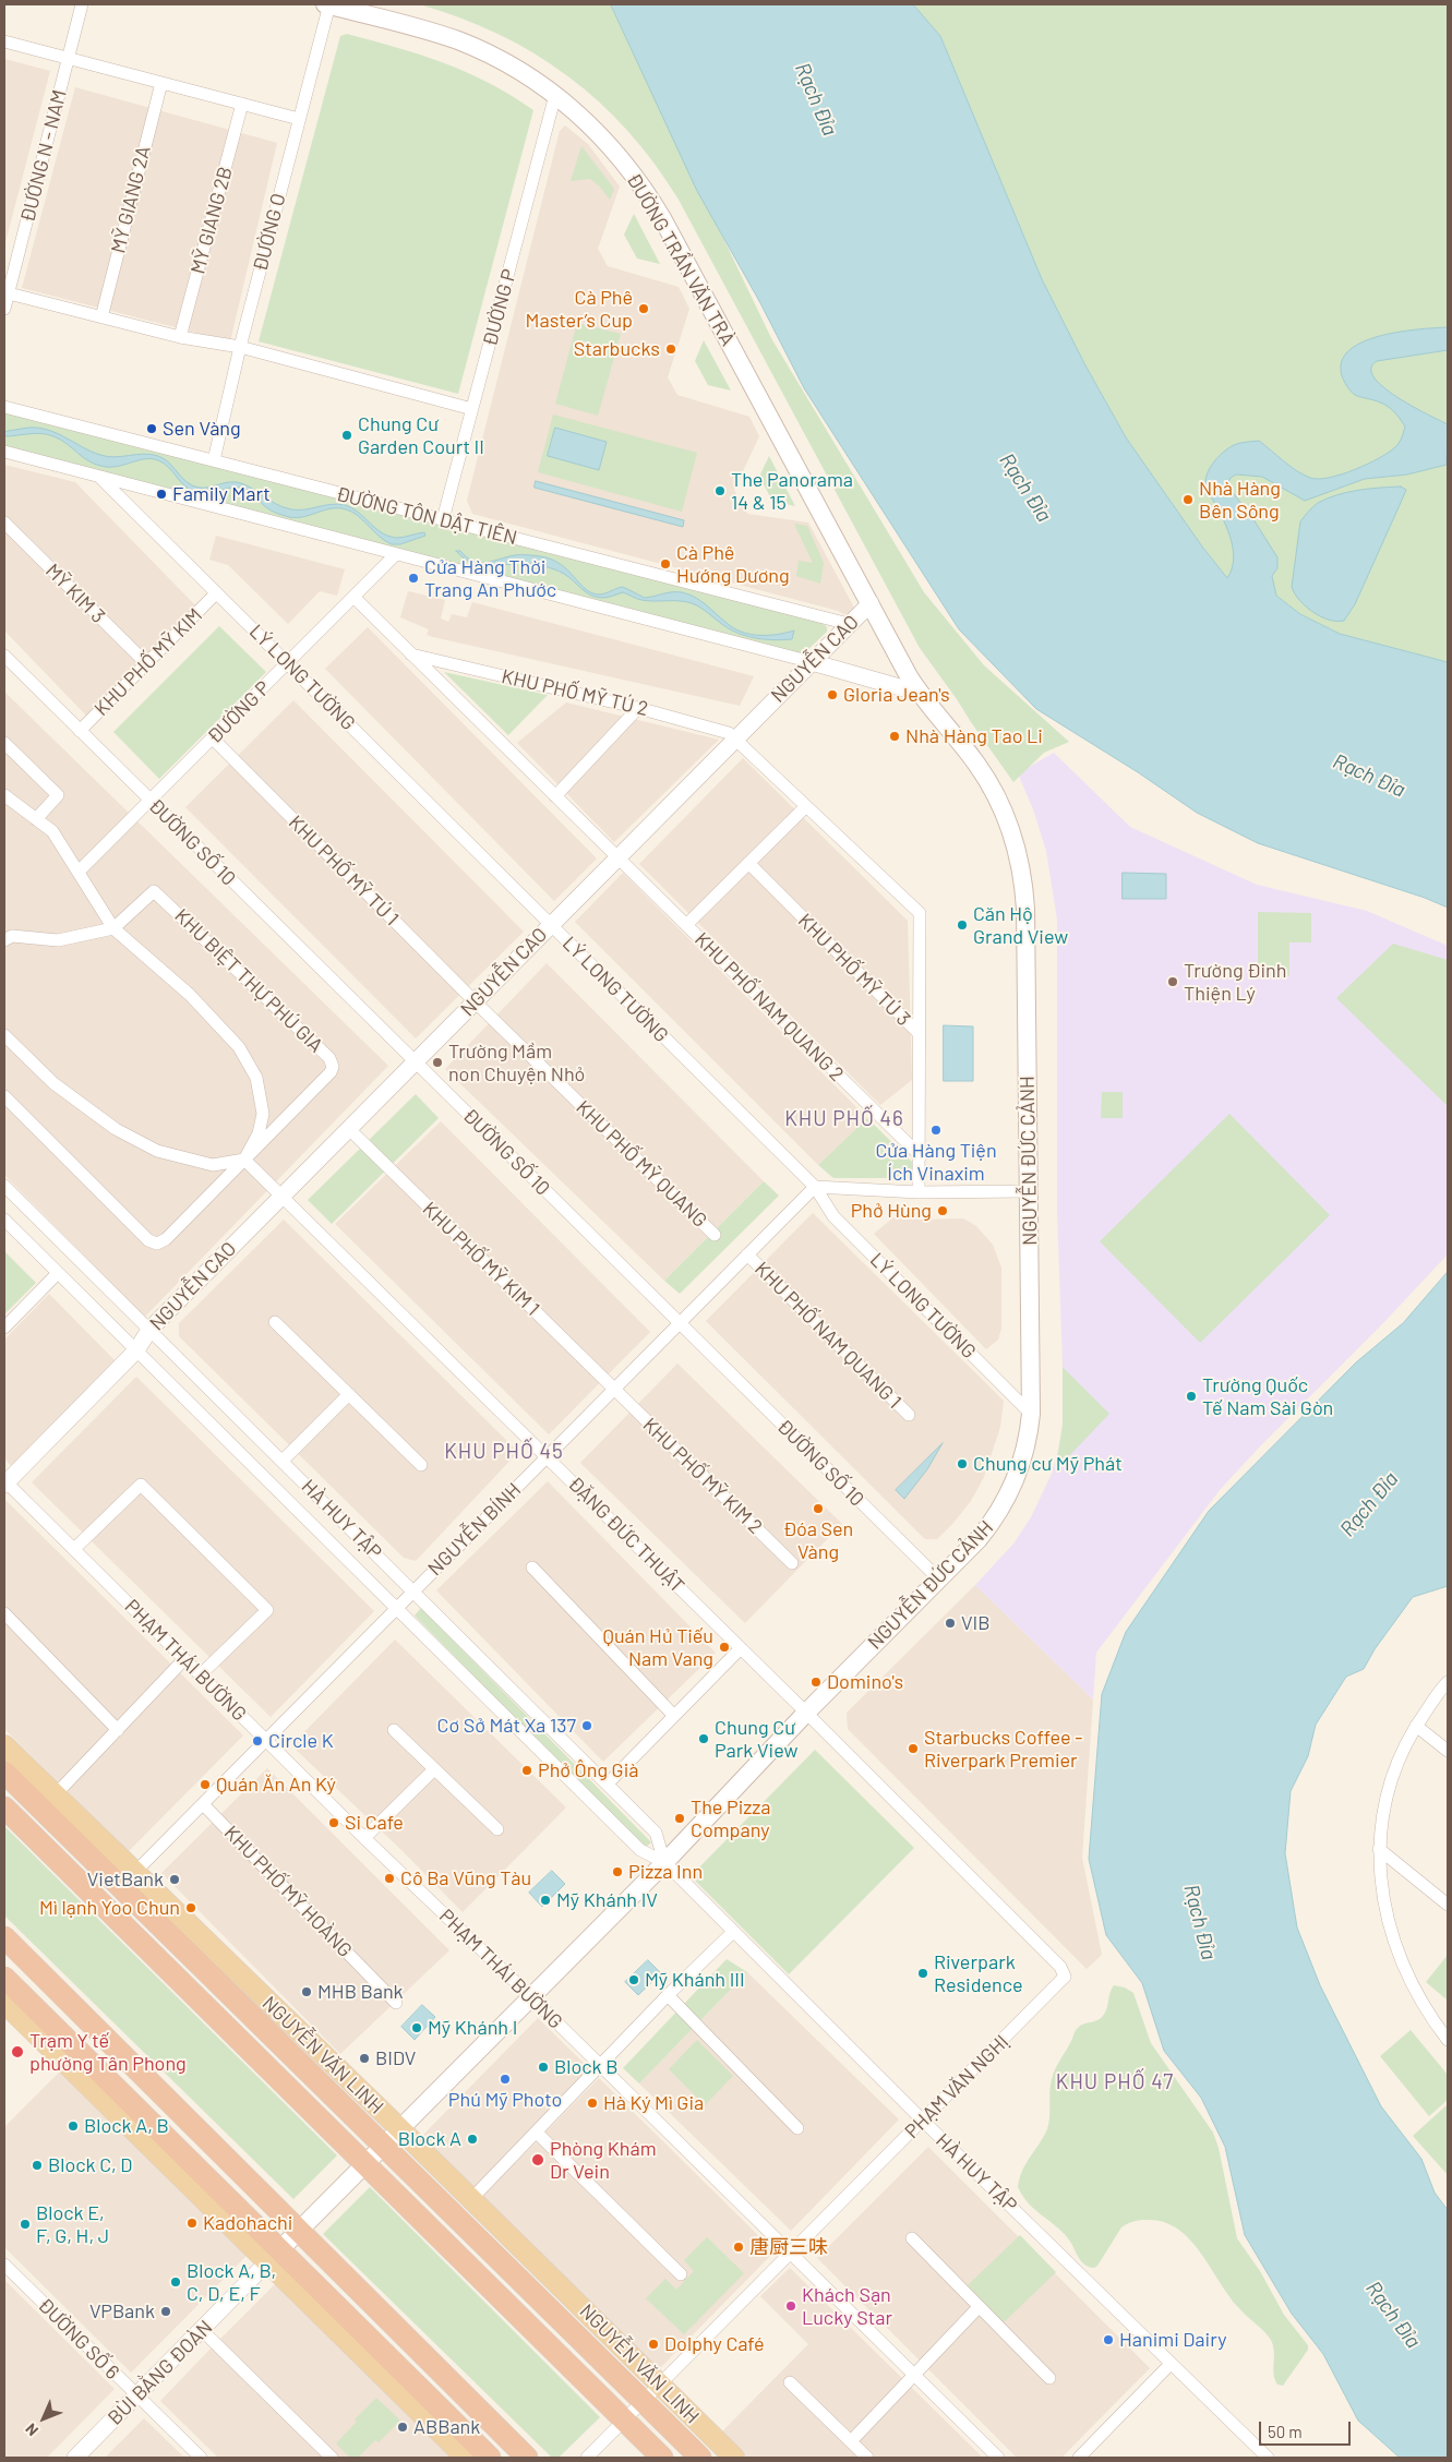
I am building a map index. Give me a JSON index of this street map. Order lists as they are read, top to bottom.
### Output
{
  "streets": {
    "highway": ["NGUYỄN VĂN LINH"],
    "main road": ["ĐƯỜNG TRẦN VĂN TRÀ", "NGUYỄN ĐỨC CẢNH"],
    "street": [
      "ĐƯỜNG N - NAM",
      "MỸ GIANG 2A",
      "MỸ GIANG 2B",
      "ĐƯỜNG O",
      "ĐƯỜNG P",
      "ĐƯỜNG TÔN DẬT TIÊN",
      "MỸ KIM 3",
      "NGUYỄN CAO",
      "KHU PHỐ MỸ KIM",
      "LÝ LONG TƯỜNG",
      "KHU PHỐ MỸ TÚ 2",
      "ĐƯỜNG SỐ 10",
      "KHU PHỐ MỸ TÚ 1",
      "KHU PHỐ MỸ TÚ 3",
      "KHU BIỆT THỰ PHÚ GIA",
      "KHU PHỐ NAM QUANG 2",
      "KHU PHỐ MỸ QUANG",
      "KHU PHỐ MỸ KIM 1",
      "KHU PHỐ NAM QUANG 1",
      "KHU PHỐ MỸ KIM 2",
      "HÀ HUY TẬP",
      "NGUYỄN BÍNH",
      "ĐẶNG ĐỨC THUẬT",
      "PHẠM THÁI BƯỜNG",
      "KHU PHỐ MỸ HOÀNG",
      "PHẠM VĂN NGHỊ",
      "ĐƯỜNG SỐ 6",
      "BÙI BẰNG ĐOÀN"
    ]
  },
  "crossings": [
    ["ĐƯỜNG O", "ĐƯỜNG TRẦN VĂN TRÀ"],
    ["ĐƯỜNG O", "ĐƯỜNG TÔN DẬT TIÊN"],
    ["ĐƯỜNG TRẦN VĂN TRÀ", "ĐƯỜNG P"],
    ["ĐƯỜNG TRẦN VĂN TRÀ", "NGUYỄN CAO"],
    ["ĐƯỜNG TRẦN VĂN TRÀ", "NGUYỄN ĐỨC CẢNH"],
    ["ĐƯỜNG P", "ĐƯỜNG TÔN DẬT TIÊN"],
    ["ĐƯỜNG P", "LÝ LONG TƯỜNG"],
    ["ĐƯỜNG P", "ĐƯỜNG SỐ 10"],
    ["ĐƯỜNG P", "KHU PHỐ MỸ TÚ 1"],
    ["ĐƯỜNG TÔN DẬT TIÊN", "NGUYỄN CAO"],
    ["MỸ KIM 3", "KHU PHỐ MỸ KIM"],
    ["NGUYỄN CAO", "LÝ LONG TƯỜNG"],
    ["NGUYỄN CAO", "KHU PHỐ MỸ TÚ 2"],
    ["NGUYỄN CAO", "ĐƯỜNG SỐ 10"],
    ["NGUYỄN CAO", "KHU PHỐ MỸ TÚ 1"],
    ["NGUYỄN CAO", "KHU PHỐ NAM QUANG 2"],
    ["NGUYỄN CAO", "NGUYỄN ĐỨC CẢNH"],
    ["NGUYỄN CAO", "KHU PHỐ MỸ QUANG"],
    ["NGUYỄN CAO", "KHU PHỐ MỸ KIM 1"],
    ["NGUYỄN CAO", "HÀ HUY TẬP"],
    ["NGUYỄN CAO", "ĐẶNG ĐỨC THUẬT"],
    ["NGUYỄN CAO", "PHẠM THÁI BƯỜNG"],
    ["KHU PHỐ MỸ KIM", "LÝ LONG TƯỜNG"],
    ["KHU PHỐ MỸ KIM", "ĐƯỜNG SỐ 10"],
    ["LÝ LONG TƯỜNG", "NGUYỄN ĐỨC CẢNH"],
    ["LÝ LONG TƯỜNG", "NGUYỄN BÍNH"],
    ["ĐƯỜNG SỐ 10", "NGUYỄN ĐỨC CẢNH"],
    ["ĐƯỜNG SỐ 10", "NGUYỄN BÍNH"],
    ["KHU PHỐ MỸ TÚ 1", "KHU PHỐ MỸ QUANG"],
    ["KHU PHỐ MỸ TÚ 3", "KHU PHỐ NAM QUANG 2"],
    ["NGUYỄN ĐỨC CẢNH", "HÀ HUY TẬP"],
    ["NGUYỄN ĐỨC CẢNH", "ĐẶNG ĐỨC THUẬT"],
    ["NGUYỄN ĐỨC CẢNH", "PHẠM THÁI BƯỜNG"],
    ["NGUYỄN ĐỨC CẢNH", "NGUYỄN VĂN LINH"],
    ["NGUYỄN ĐỨC CẢNH", "PHẠM VĂN NGHỊ"],
    ["NGUYỄN ĐỨC CẢNH", "BÙI BẰNG ĐOÀN"],
    ["KHU PHỐ MỸ KIM 1", "KHU PHỐ MỸ KIM 2"],
    ["KHU PHỐ MỸ KIM 1", "NGUYỄN BÍNH"],
    ["KHU PHỐ NAM QUANG 1", "NGUYỄN BÍNH"],
    ["KHU PHỐ MỸ KIM 2", "NGUYỄN BÍNH"],
    ["HÀ HUY TẬP", "NGUYỄN BÍNH"],
    ["HÀ HUY TẬP", "PHẠM VĂN NGHỊ"],
    ["NGUYỄN BÍNH", "ĐẶNG ĐỨC THUẬT"],
    ["NGUYỄN BÍNH", "PHẠM THÁI BƯỜNG"],
    ["NGUYỄN BÍNH", "KHU PHỐ MỸ HOÀNG"],
    ["NGUYỄN BÍNH", "NGUYỄN VĂN LINH"],
    ["ĐẶNG ĐỨC THUẬT", "PHẠM VĂN NGHỊ"],
    ["PHẠM THÁI BƯỜNG", "PHẠM VĂN NGHỊ"],
    ["NGUYỄN VĂN LINH", "PHẠM VĂN NGHỊ"],
    ["ĐƯỜNG SỐ 6", "BÙI BẰNG ĐOÀN"]
  ],
  "districts": ["KHU PHỐ 46", "KHU PHỐ 45", "KHU PHỐ 47"],
  "water": ["Rạch Đỉa"],
  "places": [
    "Cà Phê Master’s Cup",
    "Starbucks",
    "Sen Vàng",
    "Chung Cư Garden Court II",
    "The Panorama 14 & 15",
    "Family Mart",
    "Nhà Hàng Bên Sông",
    "Cà Phê Hướng Dương",
    "Cửa Hàng Thời Trang An Phước",
    "Gloria Jean's",
    "Nhà Hàng Tao Li",
    "Căn Hộ Grand View",
    "Trường Đinh Thiện Lý",
    "Trường Mầm non Chuyện Nhỏ",
    "Cửa Hàng Tiện Ích Vinaxim",
    "Phở Hùng",
    "Trường Quốc Tế Nam Sài Gòn",
    "Chung cư Mỹ Phát",
    "Đóa Sen Vàng",
    "VIB",
    "Quán Hủ Tiếu Nam Vang",
    "Domino's",
    "Cơ Sở Mát Xa 137",
    "Chung Cư Park View",
    "Circle K",
    "Starbucks Coffee - Riverpark Premier",
    "Phở Ông Già",
    "Quán Ăn An Ký",
    "The Pizza Company",
    "Si Cafe",
    "Pizza Inn",
    "Cô Ba Vũng Tàu",
    "VietBank",
    "Mỹ Khánh IV",
    "Mì lạnh Yoo Chun",
    "Riverpark Residence",
    "Mỹ Khánh III",
    "MHB Bank",
    "Mỹ Khánh I",
    "Trạm Y tế phường Tân Phong",
    "BIDV",
    "Block B",
    "Phú Mỹ Photo",
    "Hà Ký Mì Gia",
    "Block A, B",
    "Block A",
    "Phòng Khám Dr Vein",
    "Block C, D",
    "Kadohachi",
    "Block E, F, G, H, J",
    "唐厨三味",
    "Block A, B, C, D, E, F",
    "Khách Sạn Lucky Star",
    "VPBank",
    "Hanimi Dairy",
    "Dolphy Café",
    "ABBank"
  ],
  "scale_bar": "50 m",
  "north": "bottom left"
}
